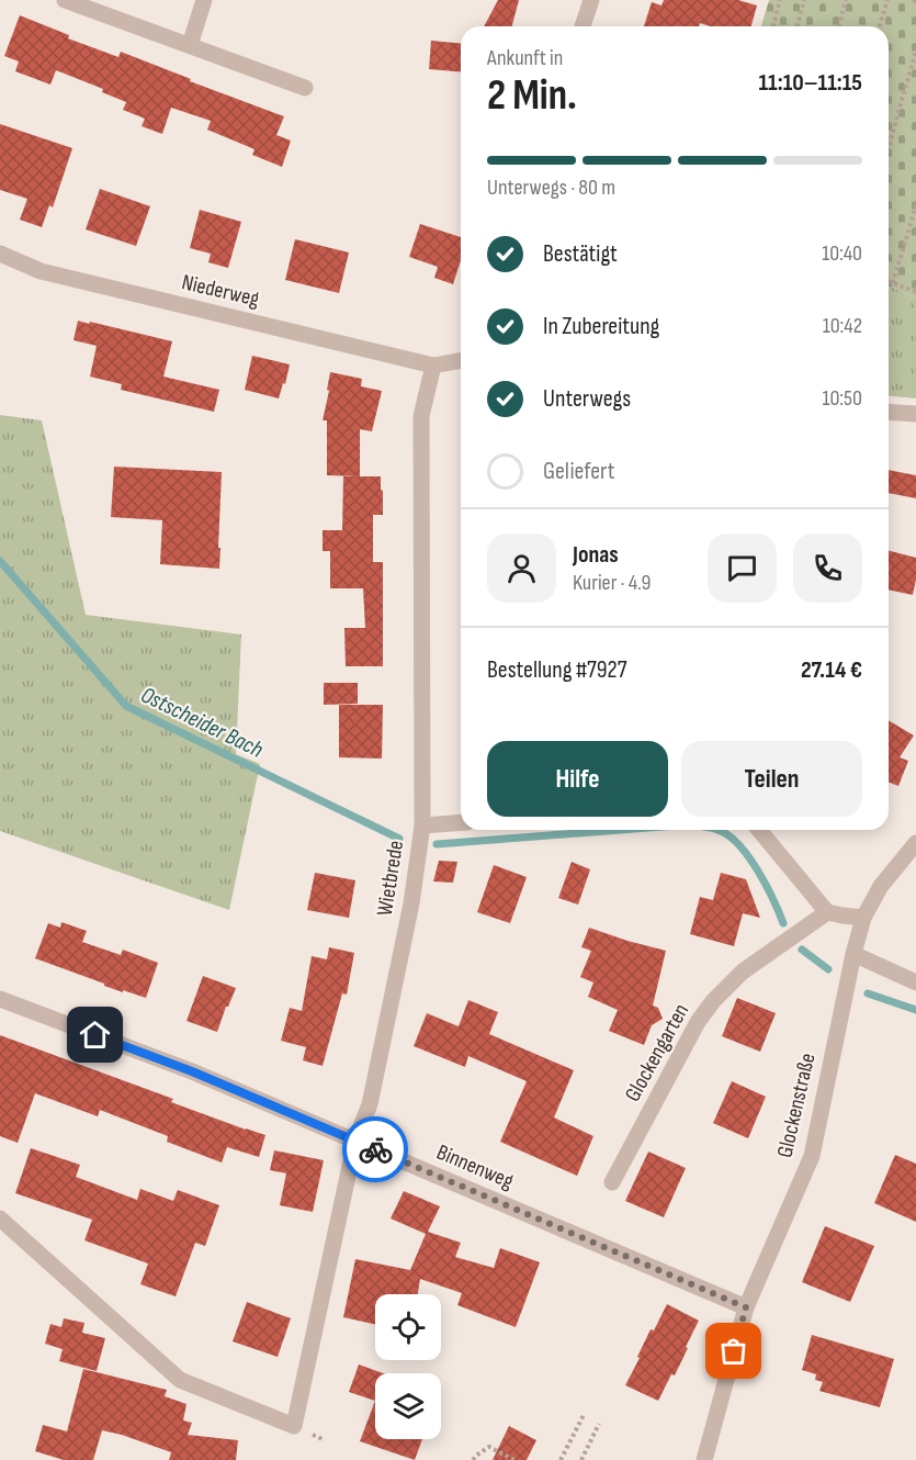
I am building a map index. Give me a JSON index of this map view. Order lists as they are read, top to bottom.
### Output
{
  "streets": {
    "street": [
      "Niederweg",
      "Wietbrede",
      "Glockengarten",
      "Glockenstraße",
      "Binnenweg"
    ]
  },
  "crossings": [
    ["Niederweg", "Wietbrede"],
    ["Wietbrede", "Binnenweg"],
    ["Glockenstraße", "Binnenweg"]
  ],
  "water": ["Ostscheider Bach"],
  "page": {
    "heading": ["2 Min.", "Ankunft in", "11:10–11:15"],
    "panel": [
      "Jonas",
      "Kurier · 4.9",
      "Bestellung #7927",
      "27.14 €"
    ],
    "bar": "Unterwegs · 80 m",
    "list": [
      ["Bestätigt", "10:40"],
      ["In Zubereitung", "10:42"],
      ["Unterwegs", "10:50"],
      "Geliefert"
    ],
    "buttons": ["Hilfe", "Teilen"]
  }
}
